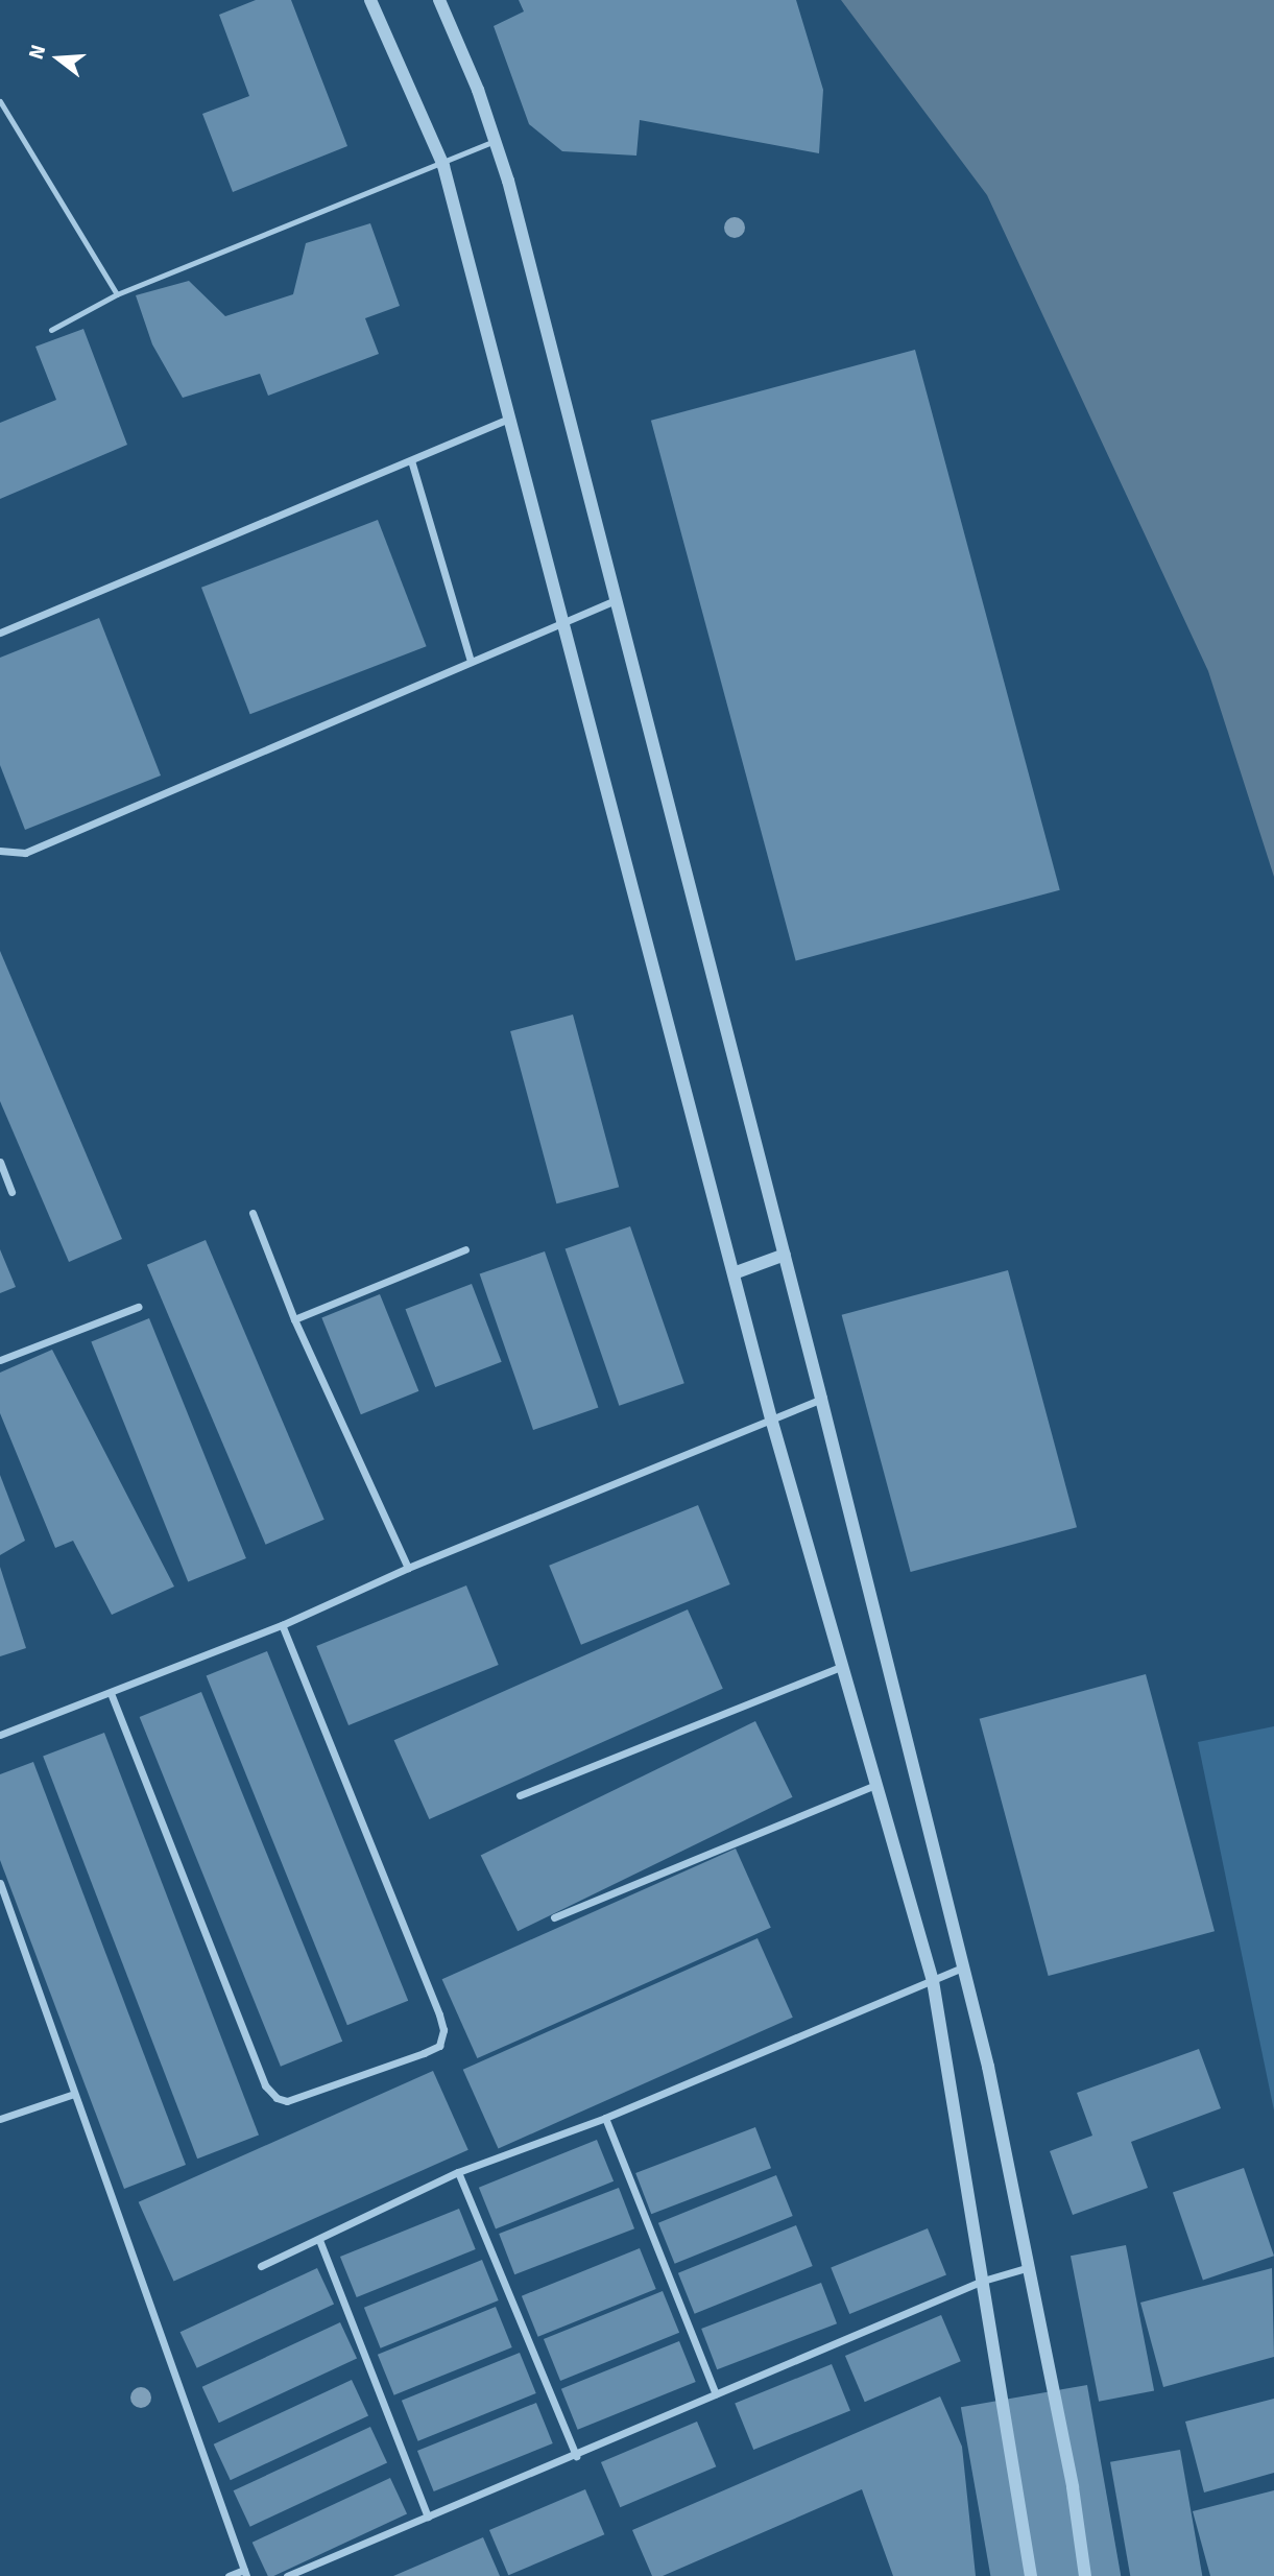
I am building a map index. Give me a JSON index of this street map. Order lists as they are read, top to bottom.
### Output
{
  "north": "left"
}
